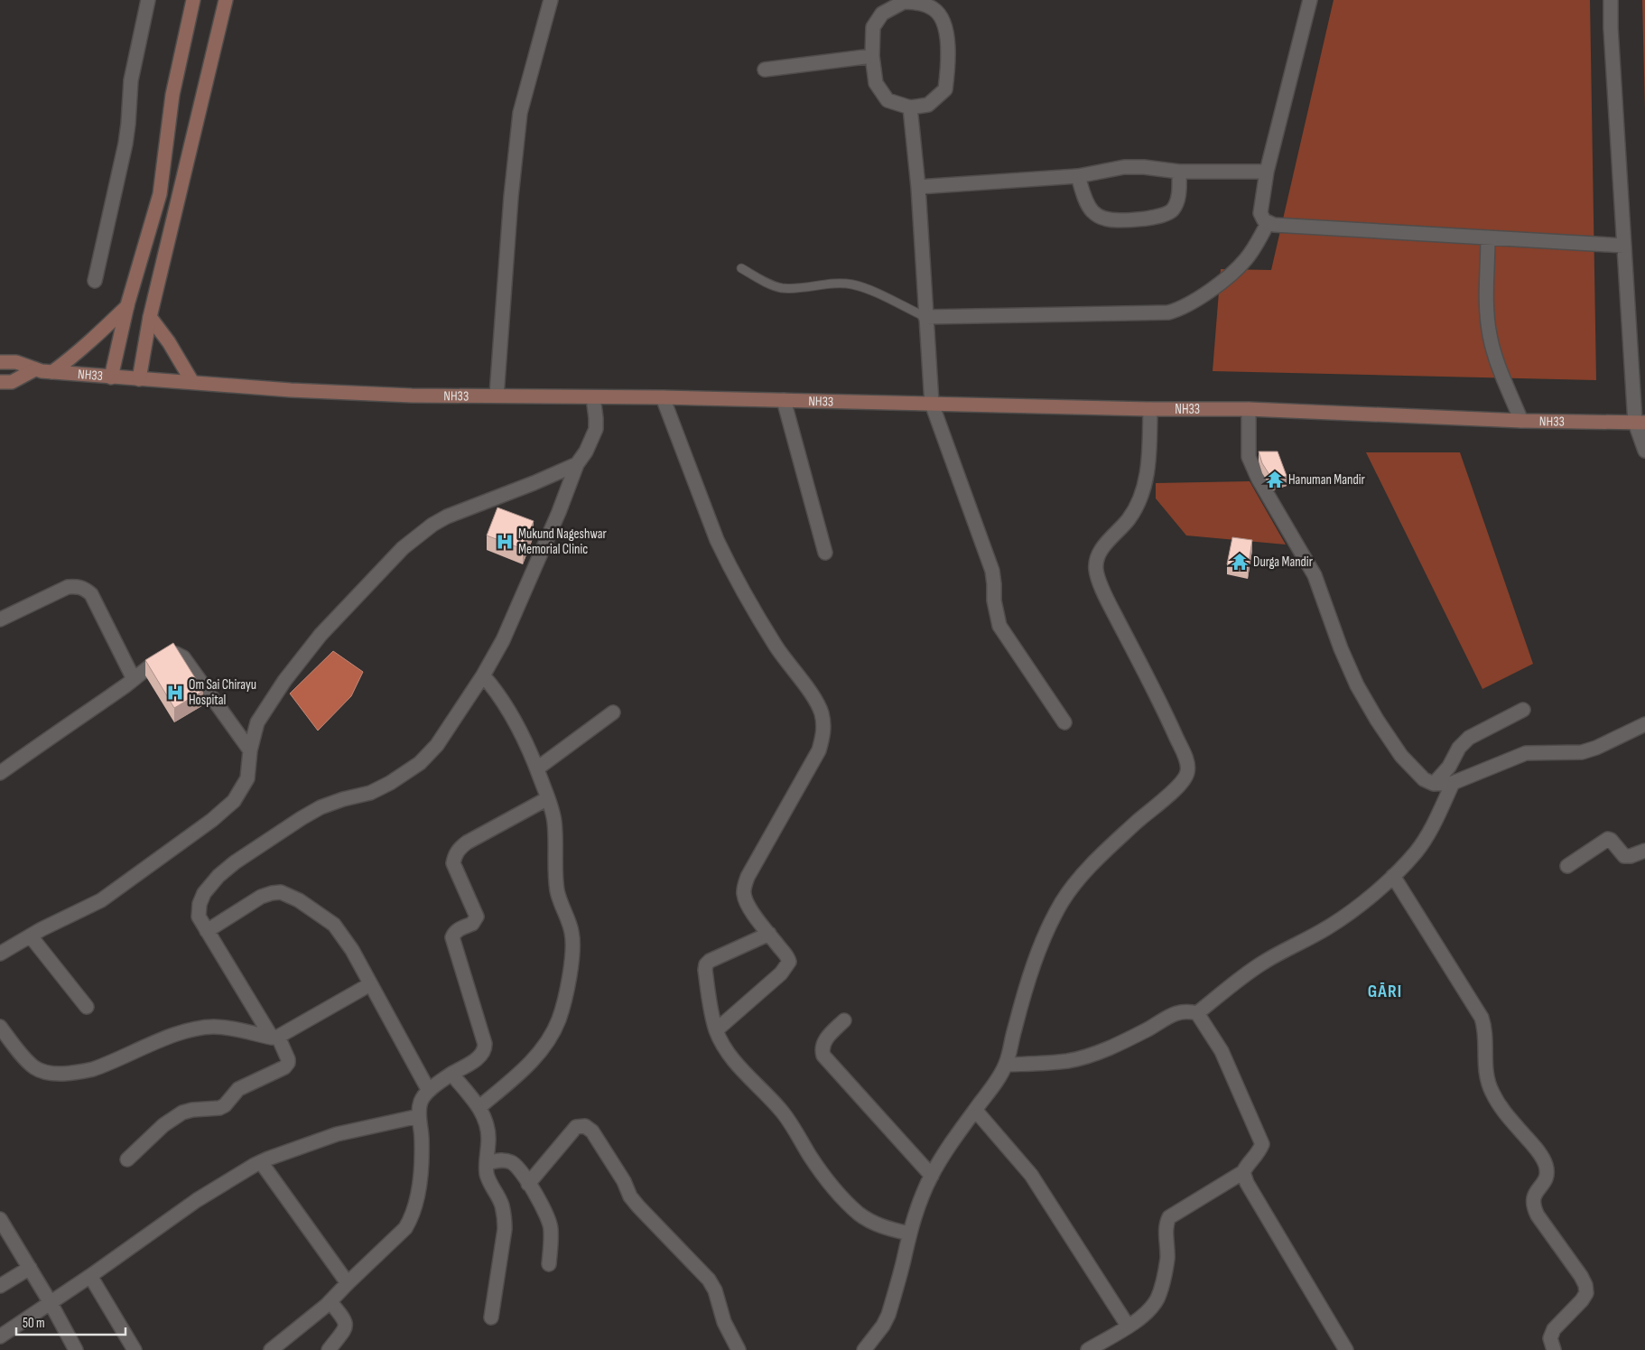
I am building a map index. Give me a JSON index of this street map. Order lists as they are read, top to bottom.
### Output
{
  "streets": {
    "main road": ["NH33"]
  },
  "districts": ["GĀRI"],
  "places": {
    "temple": ["Hanuman Mandir", "Durga Mandir"],
    "hospital": ["Mukund Nageshwar Memorial Clinic", "Om Sai Chirayu Hospital"]
  },
  "scale_bar": "50 m"
}
